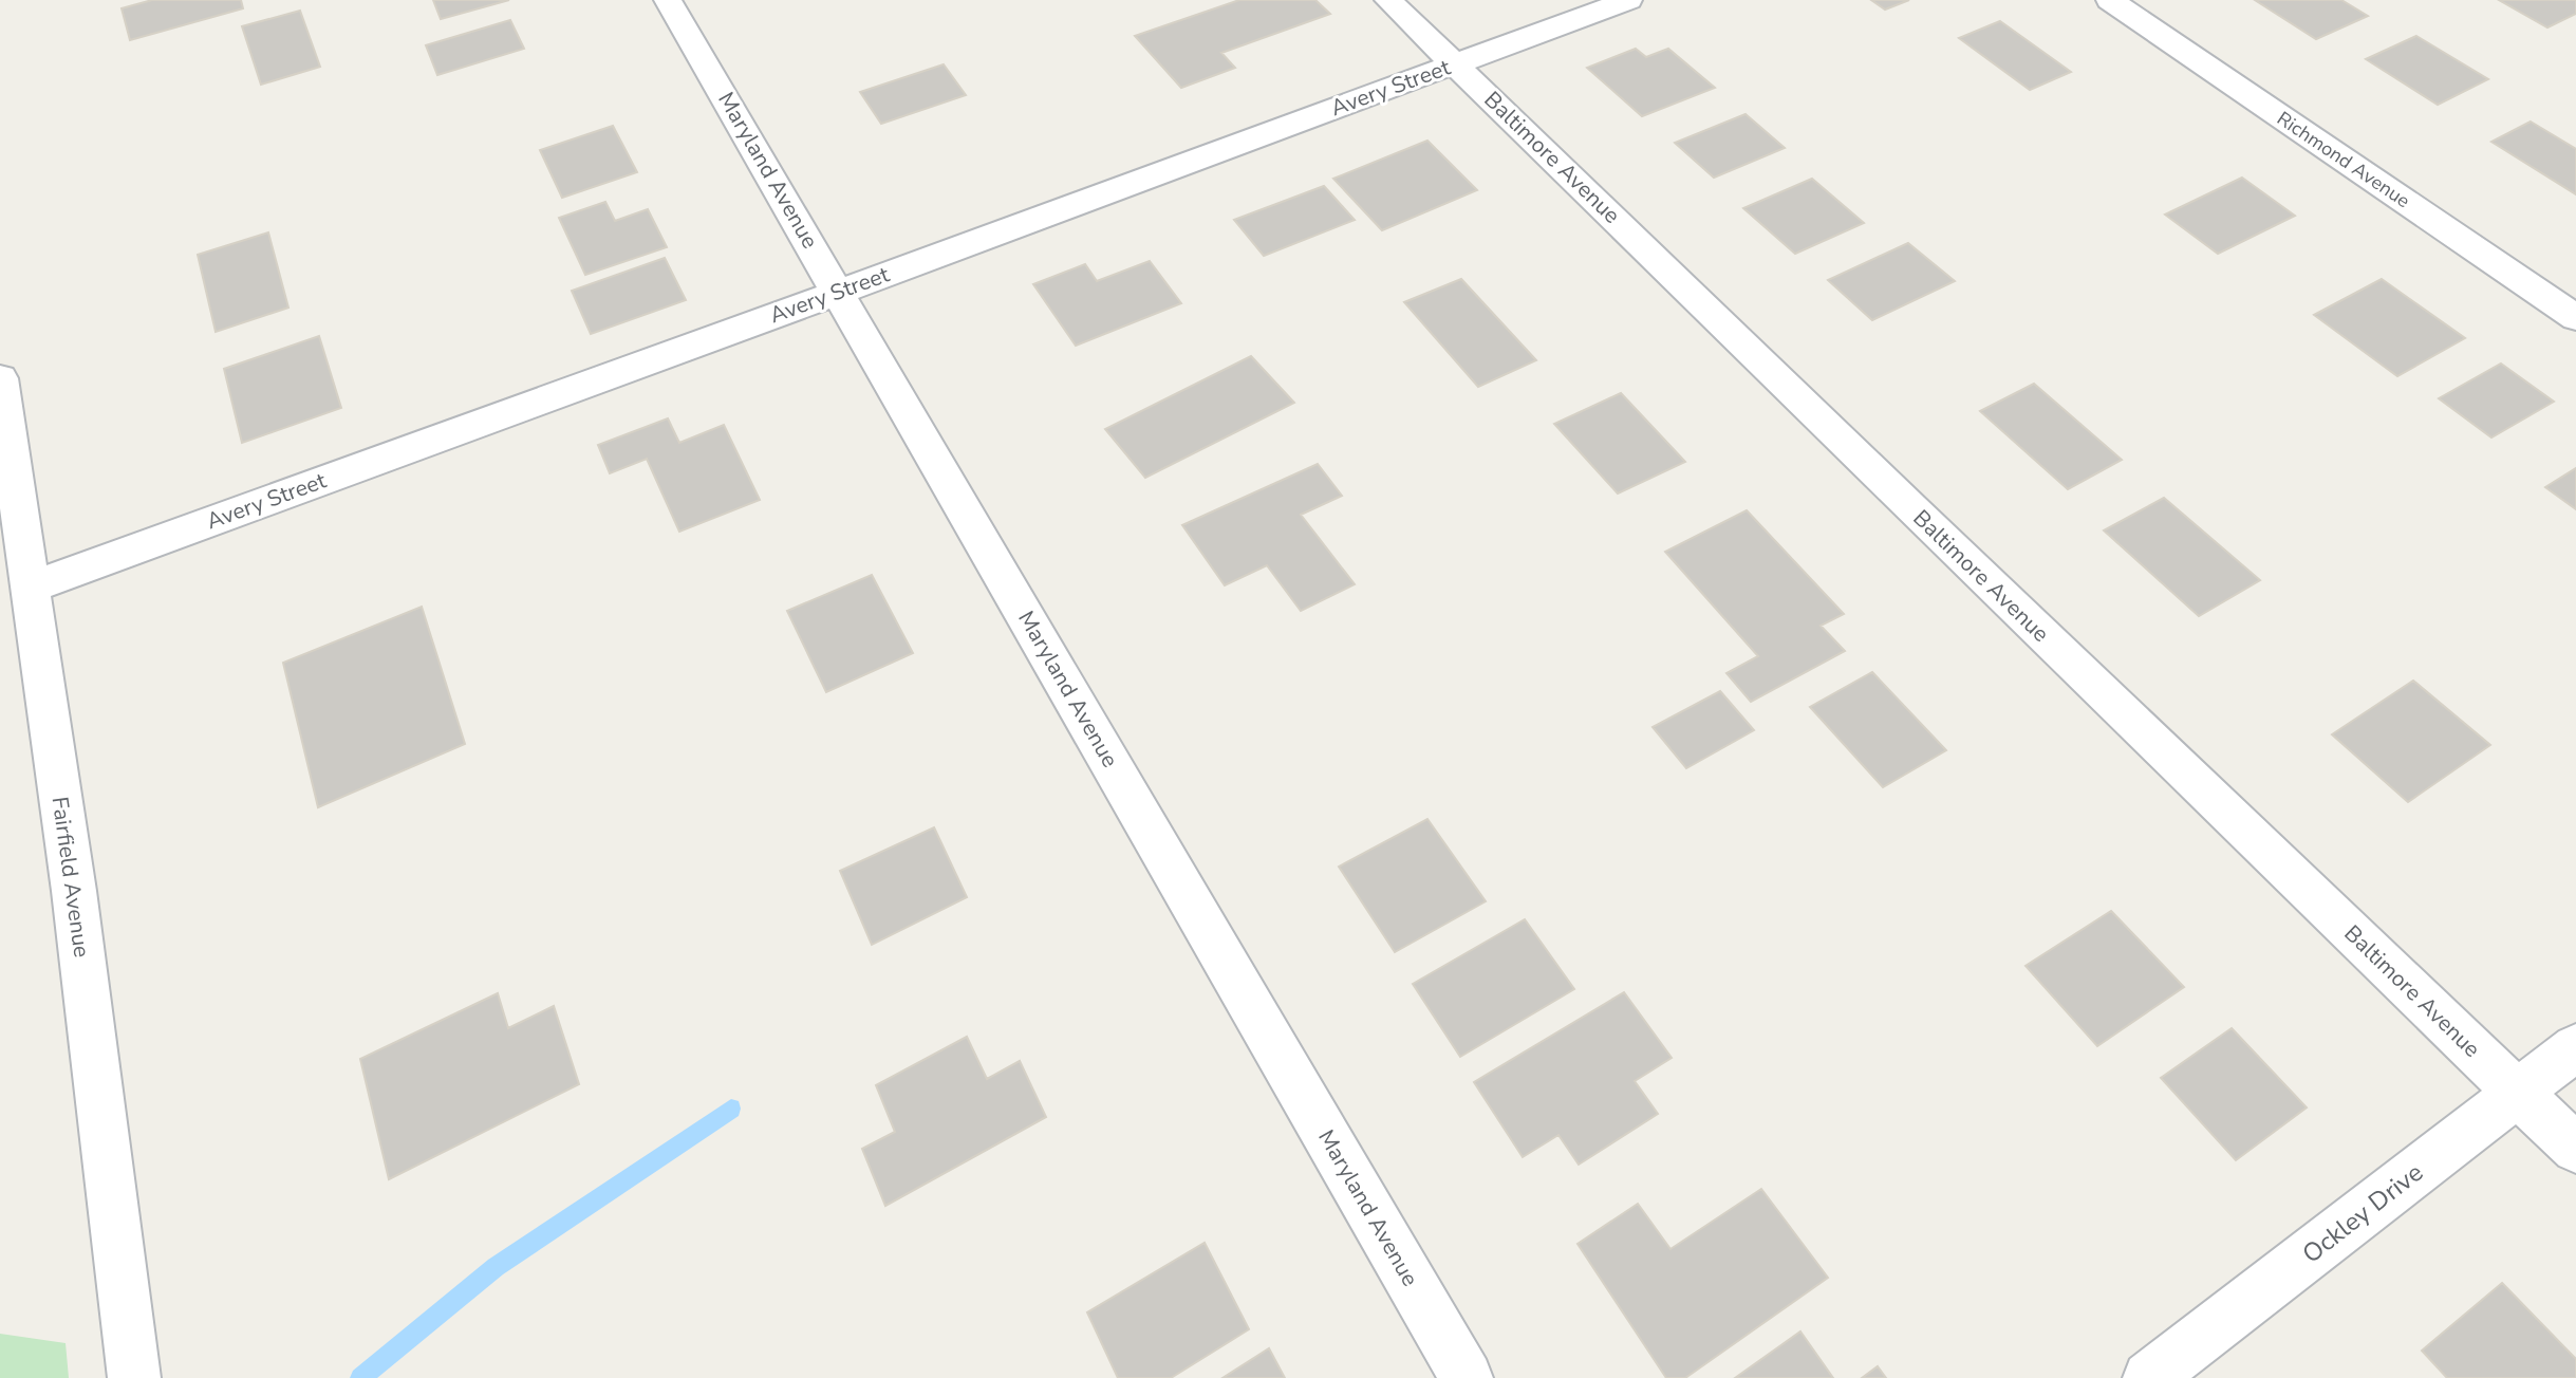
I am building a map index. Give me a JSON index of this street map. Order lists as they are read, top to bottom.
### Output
{
  "streets": {
    "street": [
      "Avery Street",
      "Baltimore Avenue",
      "Richmond Avenue",
      "Maryland Avenue",
      "Fairfield Avenue",
      "Ockley Drive"
    ]
  },
  "crossings": [
    ["Avery Street", "Baltimore Avenue"],
    ["Avery Street", "Maryland Avenue"],
    ["Avery Street", "Fairfield Avenue"],
    ["Baltimore Avenue", "Ockley Drive"]
  ]
}
